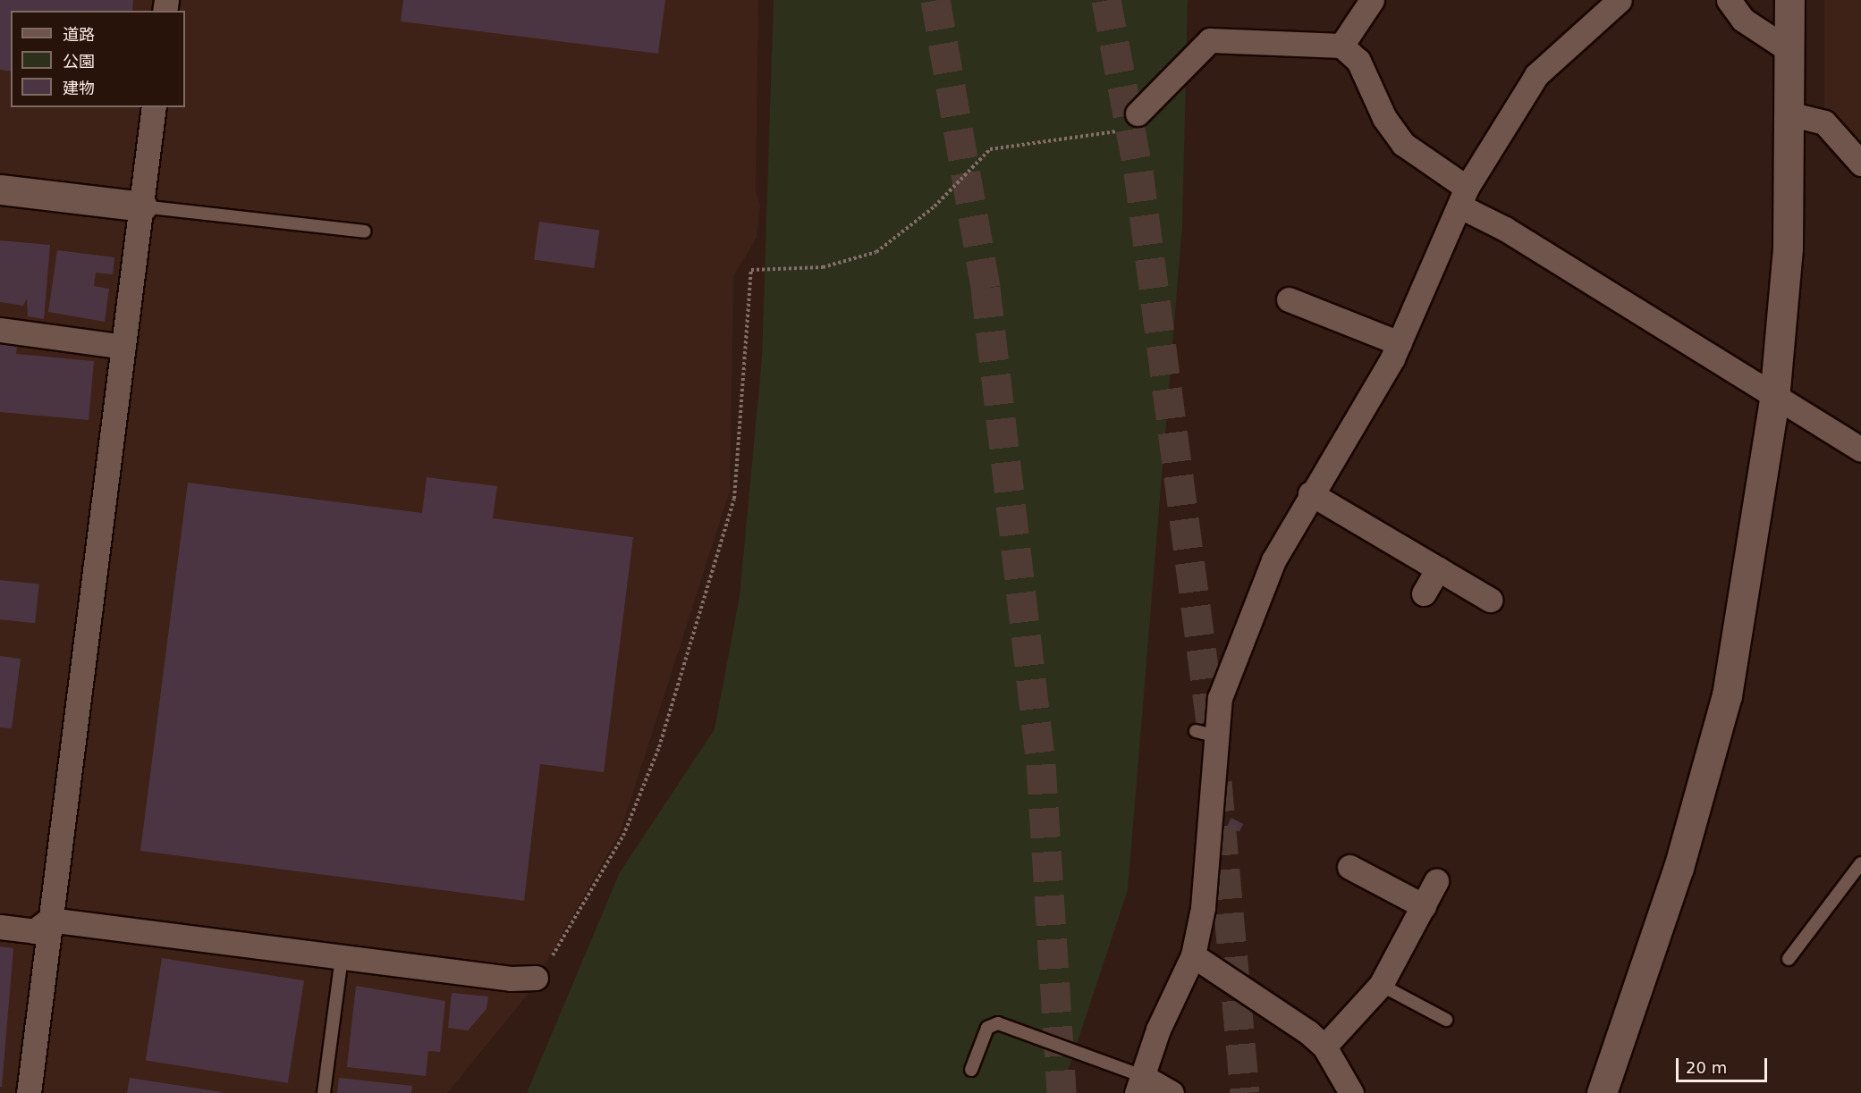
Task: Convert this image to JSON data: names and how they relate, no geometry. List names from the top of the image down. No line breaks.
{"legend":["道路","公園","建物"],"scale_bar":"20 m"}
